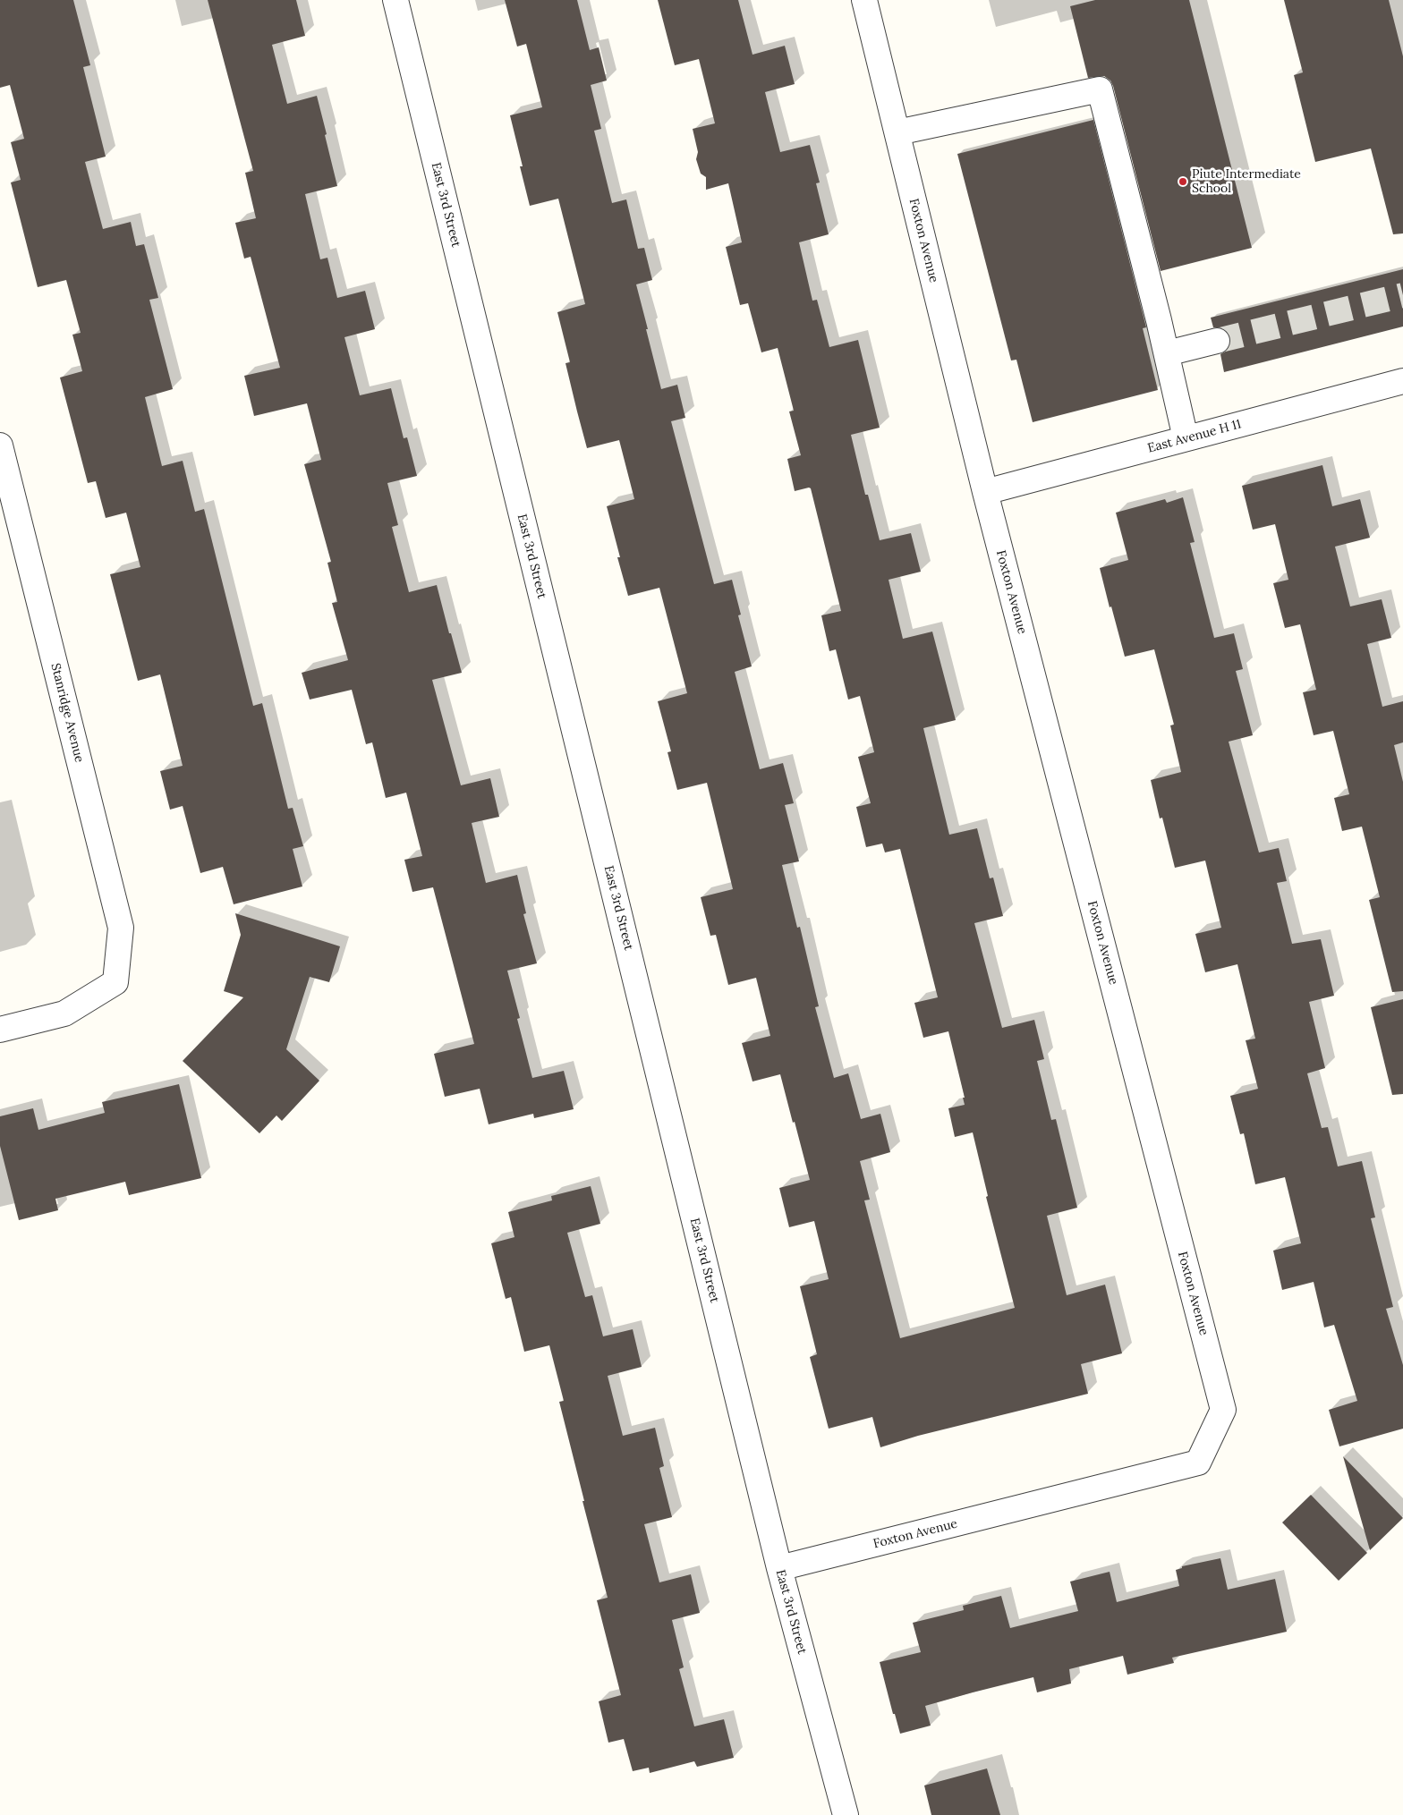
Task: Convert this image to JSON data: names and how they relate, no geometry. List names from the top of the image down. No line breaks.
{"streets":{"street":["East 3rd Street","Foxton Avenue","East Avenue H 11","Stanridge Avenue"]},"crossings":[["East 3rd Street","Foxton Avenue"],["Foxton Avenue","East Avenue H 11"]],"places":["Piute Intermediate School"]}
